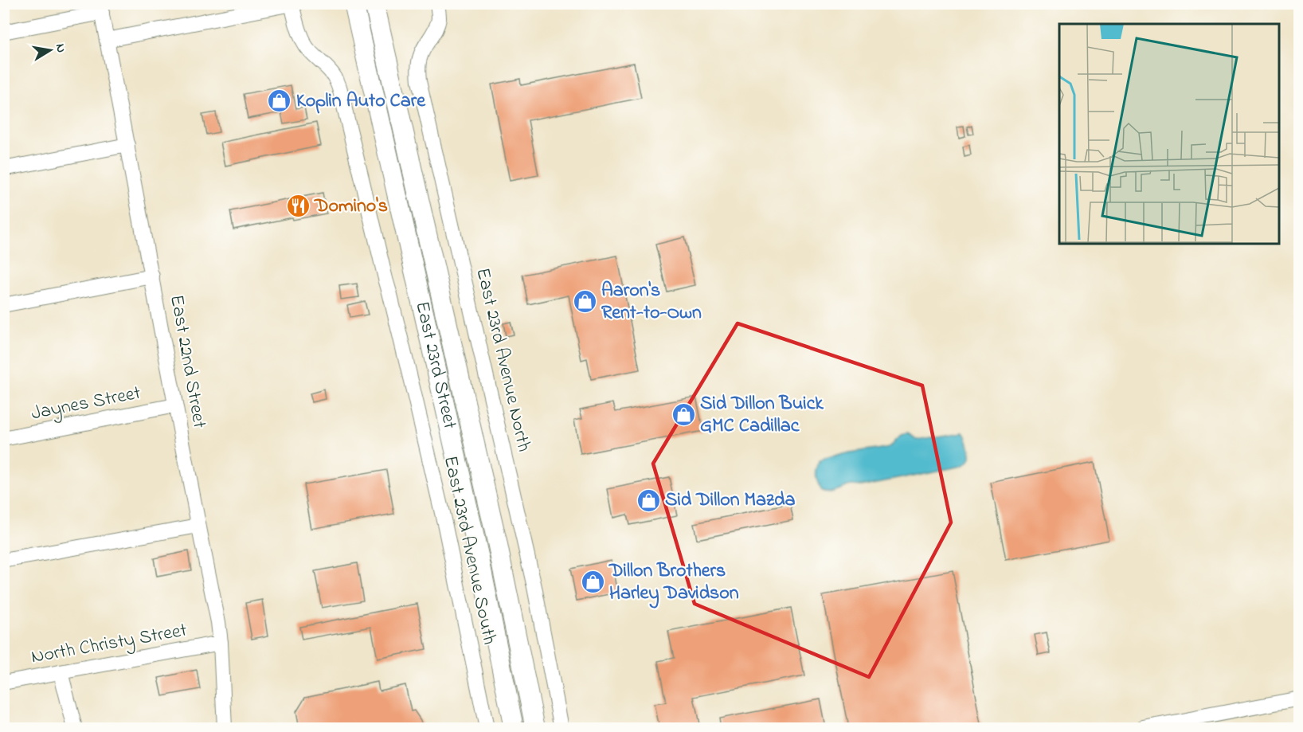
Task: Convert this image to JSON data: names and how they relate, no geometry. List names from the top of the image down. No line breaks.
{"streets":{"main road":["East 23rd Street"],"street":["East 23rd Avenue North","East 22nd Street","Jaynes Street","East 23rd Avenue South","North Christy Street"]},"crossings":[["East 22nd Street","Jaynes Street"],["East 22nd Street","North Christy Street"]],"places":{"shop":["Koplin Auto Care","Aaron's Rent-to-Own","Sid Dillon Buick GMC Cadillac","Sid Dillon Mazda","Dillon Brothers Harley Davidson"],"restaurant":["Domino's"]},"north":"right"}
